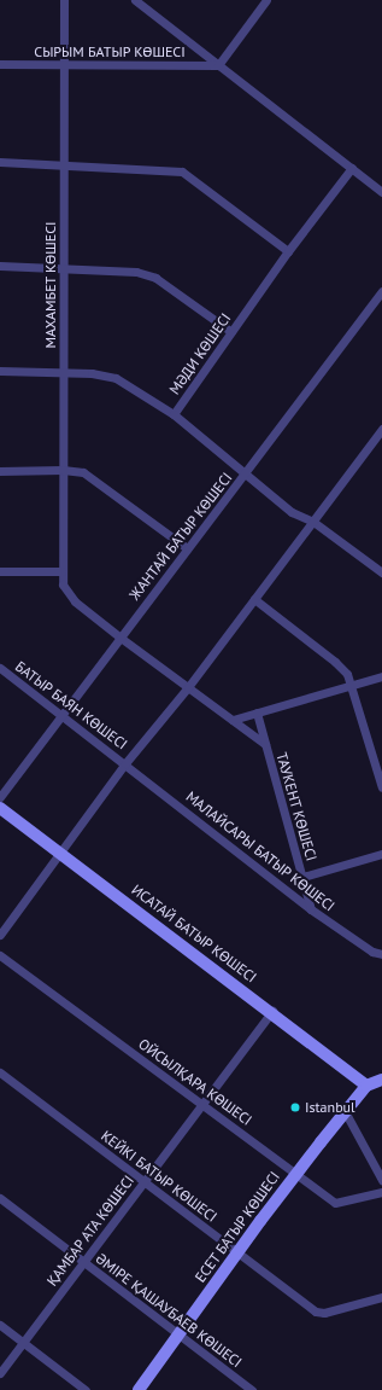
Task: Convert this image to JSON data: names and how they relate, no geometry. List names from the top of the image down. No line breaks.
{"streets":{"street":["СЫРЫМ БАТЫР КӨШЕСІ","МАХАМБЕТ КӨШЕСІ","МӘДИ КӨШЕСІ","ЖАНТАЙ БАТЫР КӨШЕСІ","БАТЫР БАЯН КӨШЕСІ","ТАУКЕНТ КӨШЕСІ","МАЛАЙСАРЫ БАТЫР КӨШЕСІ","ИСАТАЙ БАТЫР КӨШЕСІ","ОЙСЫЛҚАРА КӨШЕСІ","КЕЙКІ БАТЫР КӨШЕСІ","ЕСЕТ БАТЫР КӨШЕСІ","ҚАМБАР АТА КӨШЕСІ","ӘМІРЕ ҚАШАУБАЕВ КӨШЕСІ"]},"crossings":[["СЫРЫМ БАТЫР КӨШЕСІ","МАХАМБЕТ КӨШЕСІ"],["МАХАМБЕТ КӨШЕСІ","МӘДИ КӨШЕСІ"],["МАХАМБЕТ КӨШЕСІ","ЖАНТАЙ БАТЫР КӨШЕСІ"],["МАХАМБЕТ КӨШЕСІ","ТАУКЕНТ КӨШЕСІ"],["ЖАНТАЙ БАТЫР КӨШЕСІ","БАТЫР БАЯН КӨШЕСІ"],["БАТЫР БАЯН КӨШЕСІ","МАЛАЙСАРЫ БАТЫР КӨШЕСІ"],["ТАУКЕНТ КӨШЕСІ","МАЛАЙСАРЫ БАТЫР КӨШЕСІ"],["ИСАТАЙ БАТЫР КӨШЕСІ","ЕСЕТ БАТЫР КӨШЕСІ"],["ИСАТАЙ БАТЫР КӨШЕСІ","ҚАМБАР АТА КӨШЕСІ"],["ОЙСЫЛҚАРА КӨШЕСІ","ЕСЕТ БАТЫР КӨШЕСІ"],["ОЙСЫЛҚАРА КӨШЕСІ","ҚАМБАР АТА КӨШЕСІ"],["КЕЙКІ БАТЫР КӨШЕСІ","ЕСЕТ БАТЫР КӨШЕСІ"],["КЕЙКІ БАТЫР КӨШЕСІ","ҚАМБАР АТА КӨШЕСІ"],["ЕСЕТ БАТЫР КӨШЕСІ","ӘМІРЕ ҚАШАУБАЕВ КӨШЕСІ"],["ҚАМБАР АТА КӨШЕСІ","ӘМІРЕ ҚАШАУБАЕВ КӨШЕСІ"]],"places":["Istanbul"]}
